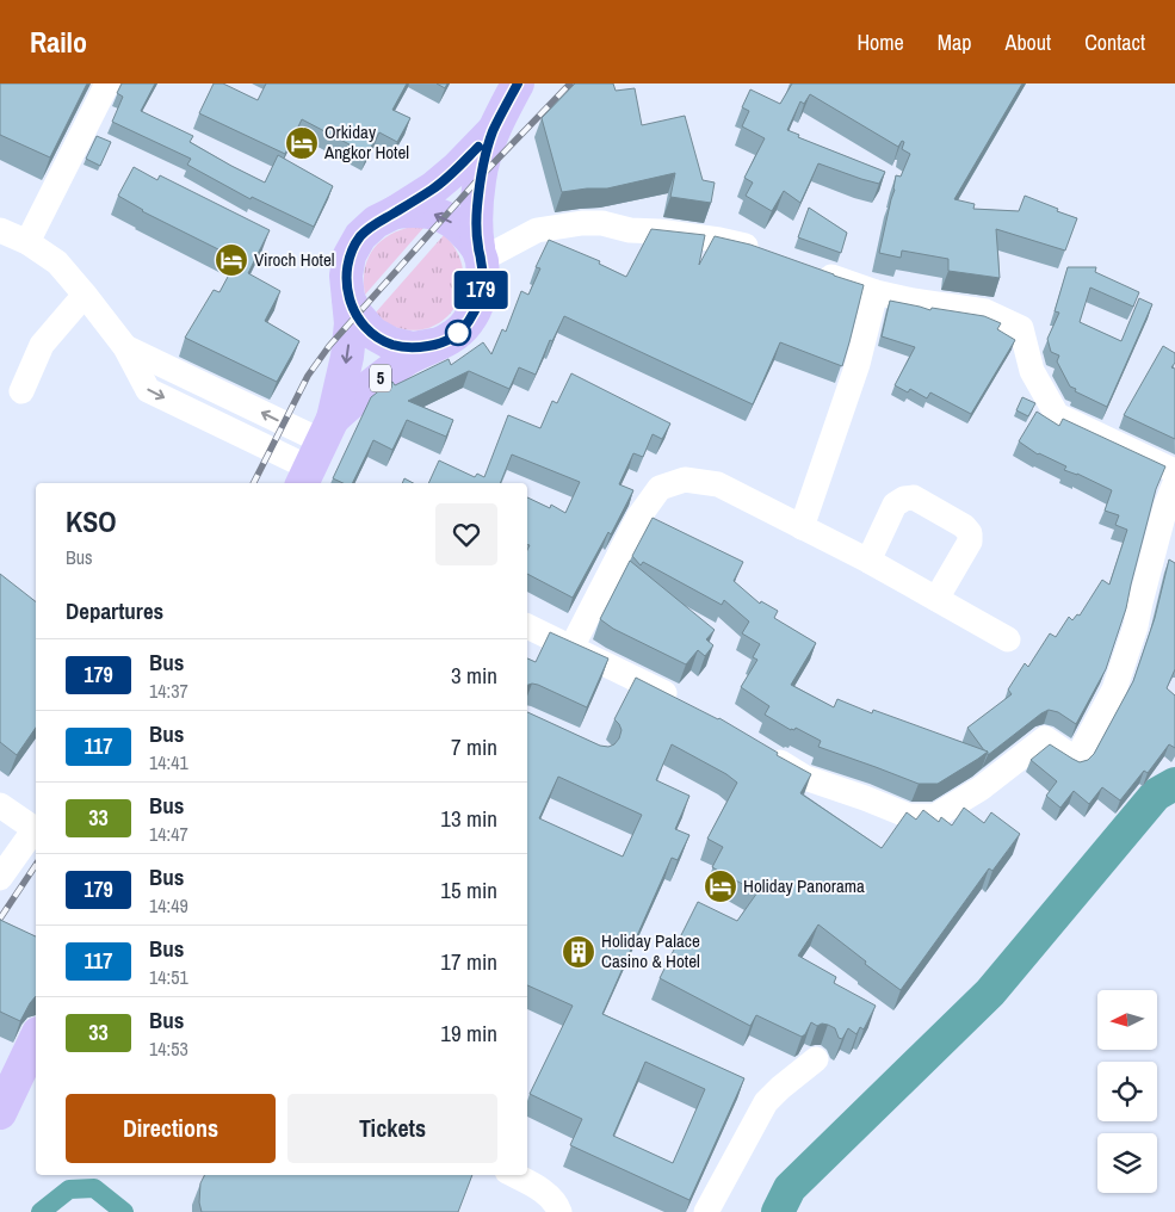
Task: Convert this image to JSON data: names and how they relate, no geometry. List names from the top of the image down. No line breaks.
{"streets":{"highway":["5"]},"places":{"hotel":["Orkiday Angkor Hotel","Viroch Hotel","Holiday Panorama"],"building":["Holiday Palace Casino & Hotel"]},"lines":["bus line 179"],"north":"left","page":{"header":"Railo","nav":["Home","Map","About","Contact"],"on_map":"179","heading":[["KSO","Bus"],"Departures"],"list":[{"mark":"179","name":"Bus","note":"14:37","value":"3 min"},{"mark":"117","name":"Bus","note":"14:41","value":"7 min"},{"mark":"33","name":"Bus","note":"14:47","value":"13 min"},{"mark":"179","name":"Bus","note":"14:49","value":"15 min"},{"mark":"117","name":"Bus","note":"14:51","value":"17 min"},{"mark":"33","name":"Bus","note":"14:53","value":"19 min"}],"buttons":["Directions","Tickets"]}}
